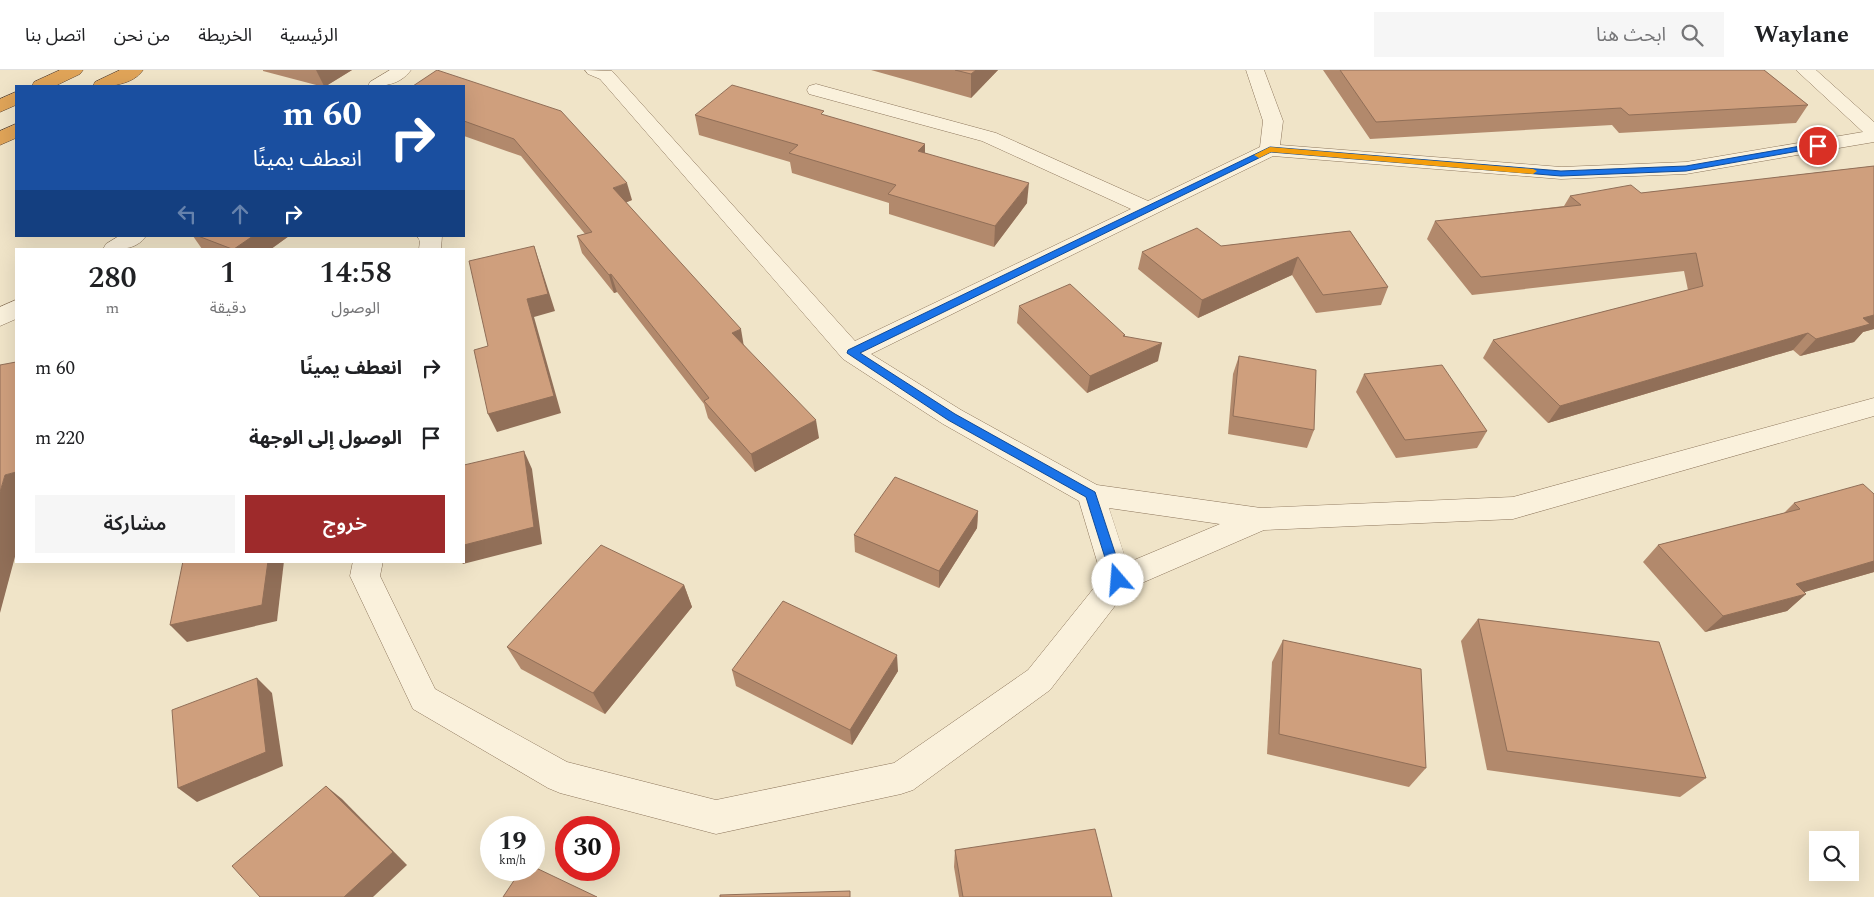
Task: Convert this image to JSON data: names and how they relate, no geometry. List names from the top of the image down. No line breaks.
{"page":{"header":"Waylane","search":"ابحث هنا","nav":["الرئيسية","الخريطة","من نحن","اتصل بنا"],"turn":["60 m","انعطف يمينًا"],"eta":["14:58","الوصول","1","دقيقة","280","m"],"list":[{"name":"انعطف يمينًا","value":"60 m"},{"name":"الوصول إلى الوجهة","value":"220 m"}],"buttons":["خروج","مشاركة"],"speed":"19 km/h","limit":"30"}}
